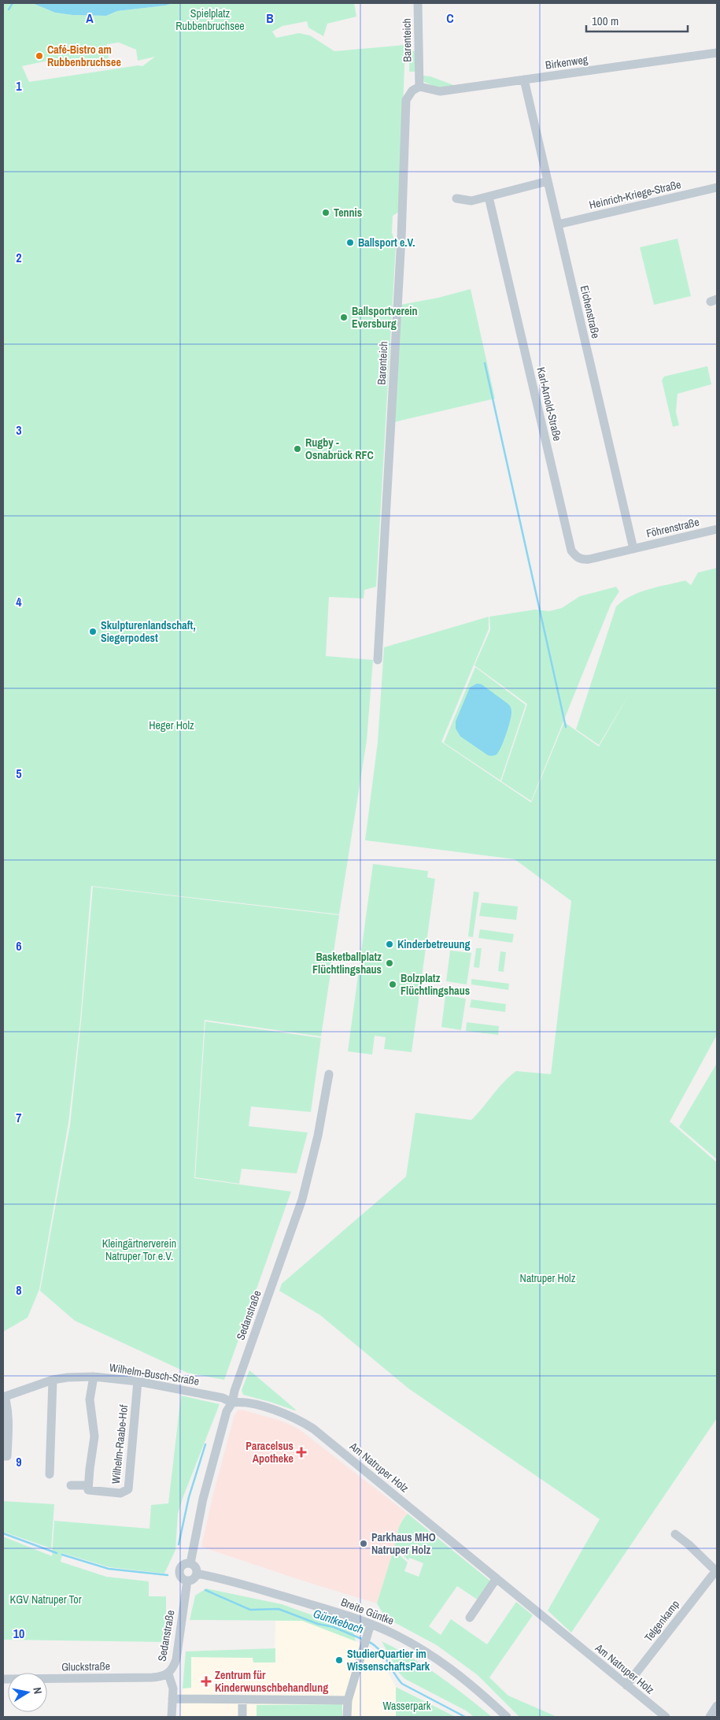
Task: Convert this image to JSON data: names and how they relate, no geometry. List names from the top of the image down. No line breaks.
{"streets":{"street":["Barenteich","Birkenweg","Heinrich-Kriege-Straße","Eichenstraße","Karl-Arnold-Straße","Föhrenstraße","Sedanstraße","Wilhelm-Busch-Straße","Wilhelm-Raabe-Hof","Am Natruper Holz","Breite Güntke","Telgenkamp","Gluckstraße"]},"crossings":[["Barenteich","Birkenweg"],["Birkenweg","Eichenstraße"],["Heinrich-Kriege-Straße","Eichenstraße"],["Eichenstraße","Karl-Arnold-Straße"],["Eichenstraße","Föhrenstraße"],["Karl-Arnold-Straße","Föhrenstraße"],["Sedanstraße","Wilhelm-Busch-Straße"],["Sedanstraße","Am Natruper Holz"],["Sedanstraße","Breite Güntke"],["Sedanstraße","Gluckstraße"],["Wilhelm-Busch-Straße","Wilhelm-Raabe-Hof"],["Wilhelm-Busch-Straße","Am Natruper Holz"],["Am Natruper Holz","Telgenkamp"]],"water":["Güntkebach"],"parks":["Spielplatz Rubbenbruchsee","Heger Holz","Kleingärtnerverein Natruper Tor e.V.","Natruper Holz","KGV Natruper Tor","Wasserpark"],"places":{"other":["Café-Bistro am Rubbenbruchsee","Tennis","Ballsport e.V.","Ballsportverein Eversburg","Rugby - Osnabrück RFC","Skulpturenlandschaft, Siegerpodest","Kinderbetreuung","Basketballplatz Flüchtlingshaus","Bolzplatz Flüchtlingshaus","Parkhaus MHO Natruper Holz","StudierQuartier im WissenschaftsPark"],"health":["Paracelsus Apotheke","Zentrum für Kinderwunschbehandlung"]},"scale_bar":"100 m","north":"right","grid":{"columns":["A","B","C"],"rows":["1","2","3","4","5","6","7","8","9","10"]}}
